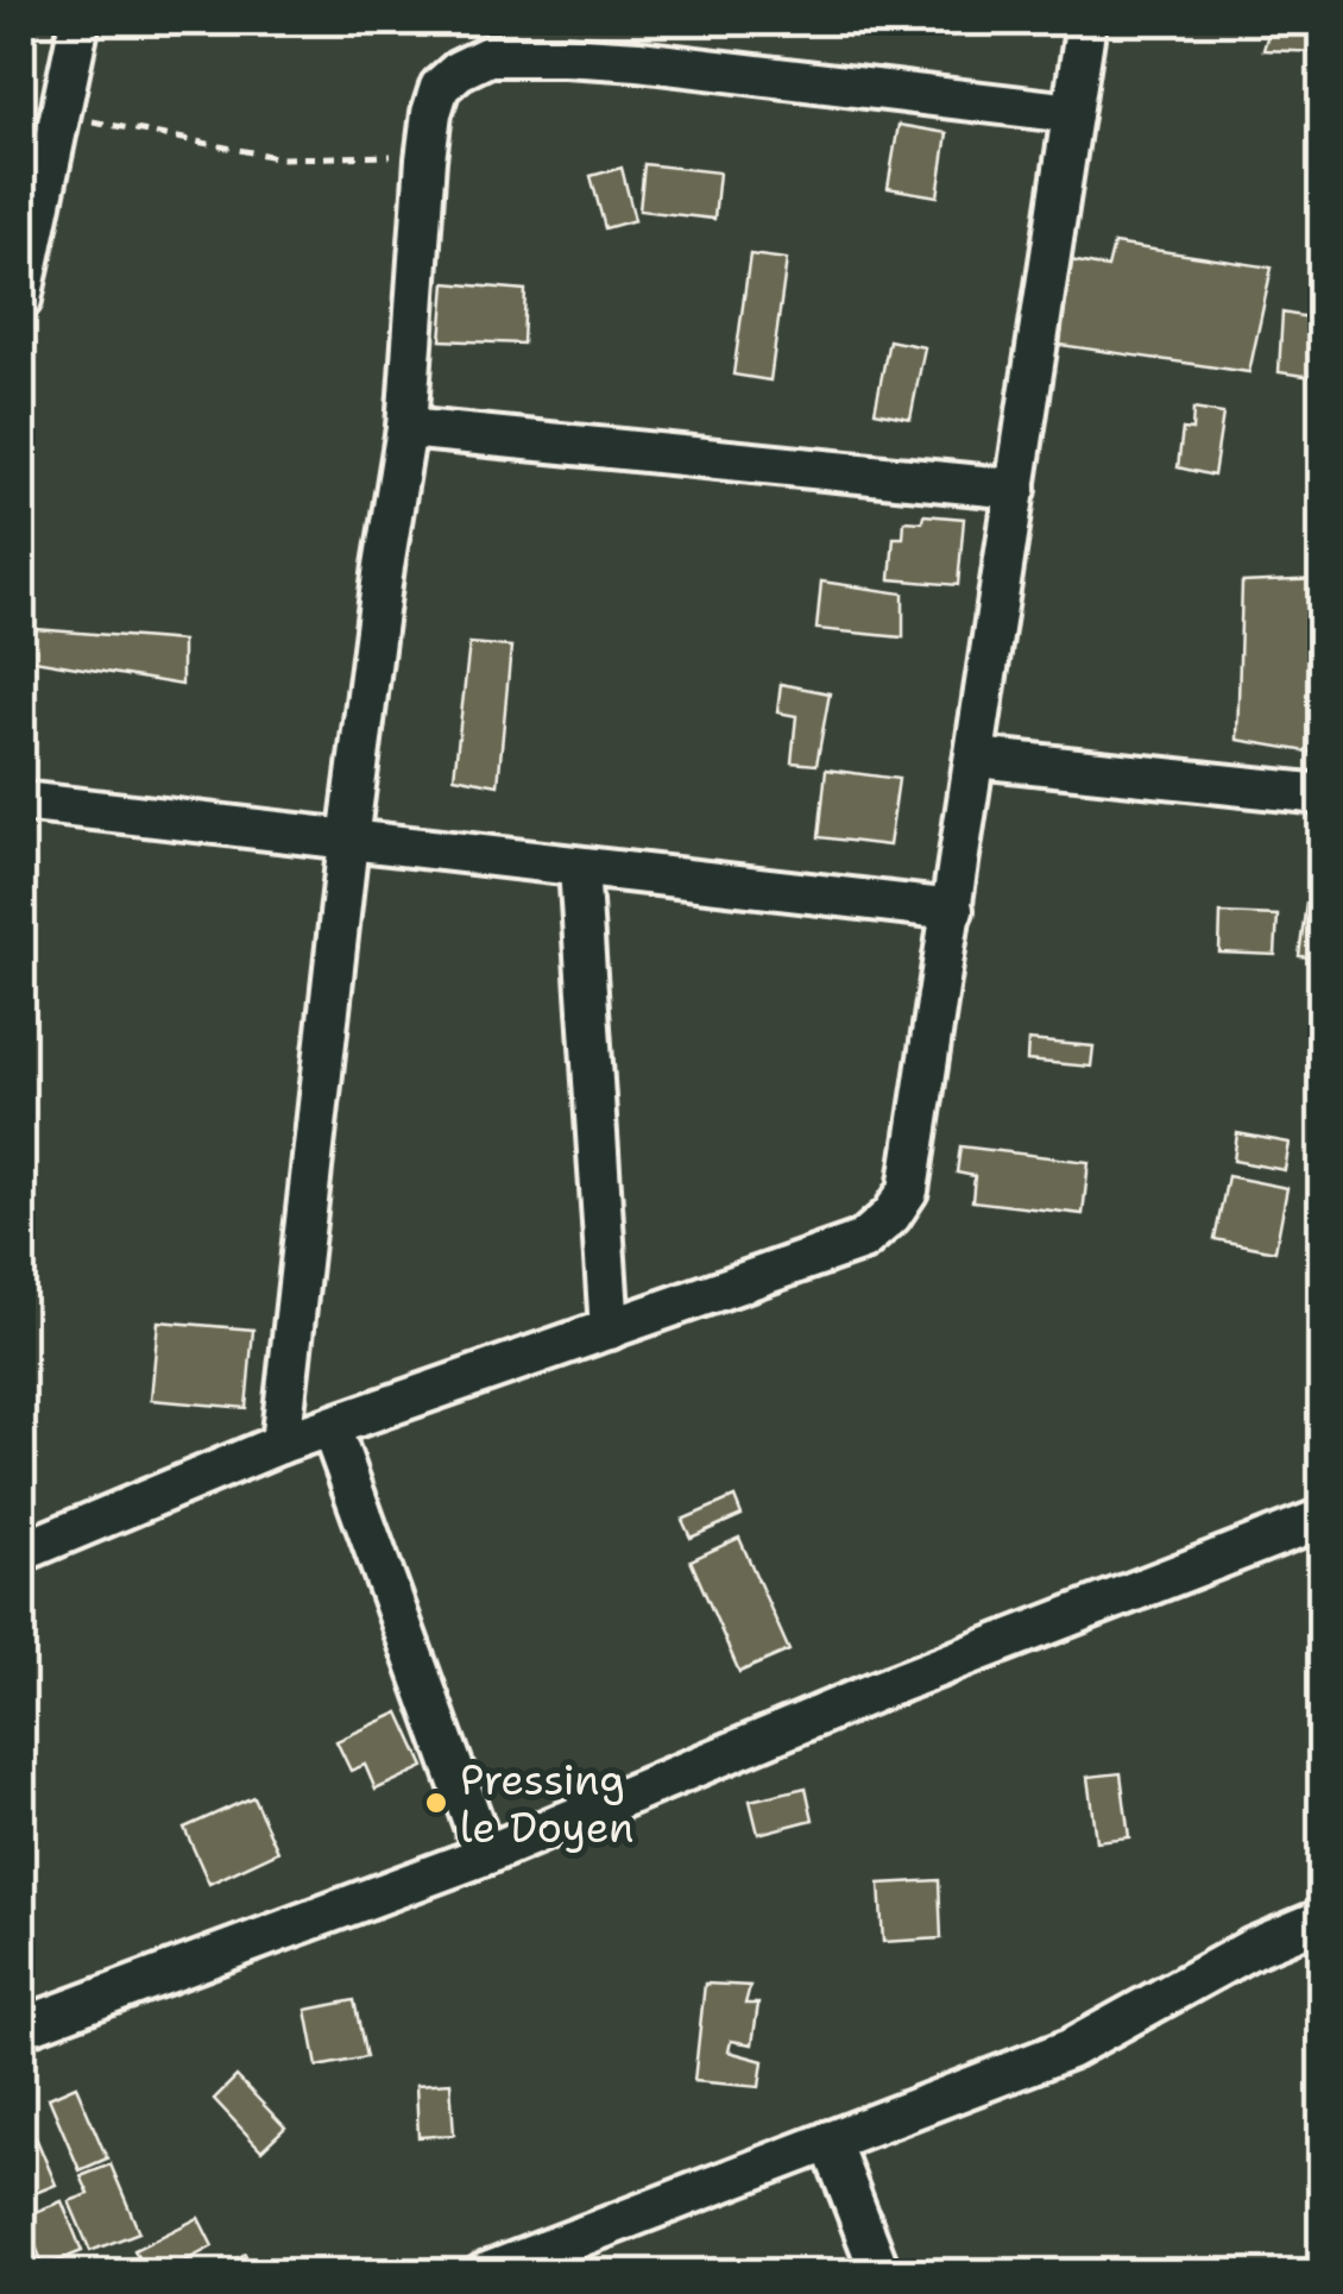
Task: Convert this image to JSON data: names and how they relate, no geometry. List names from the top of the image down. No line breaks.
{"places":["Pressing le Doyen"]}
